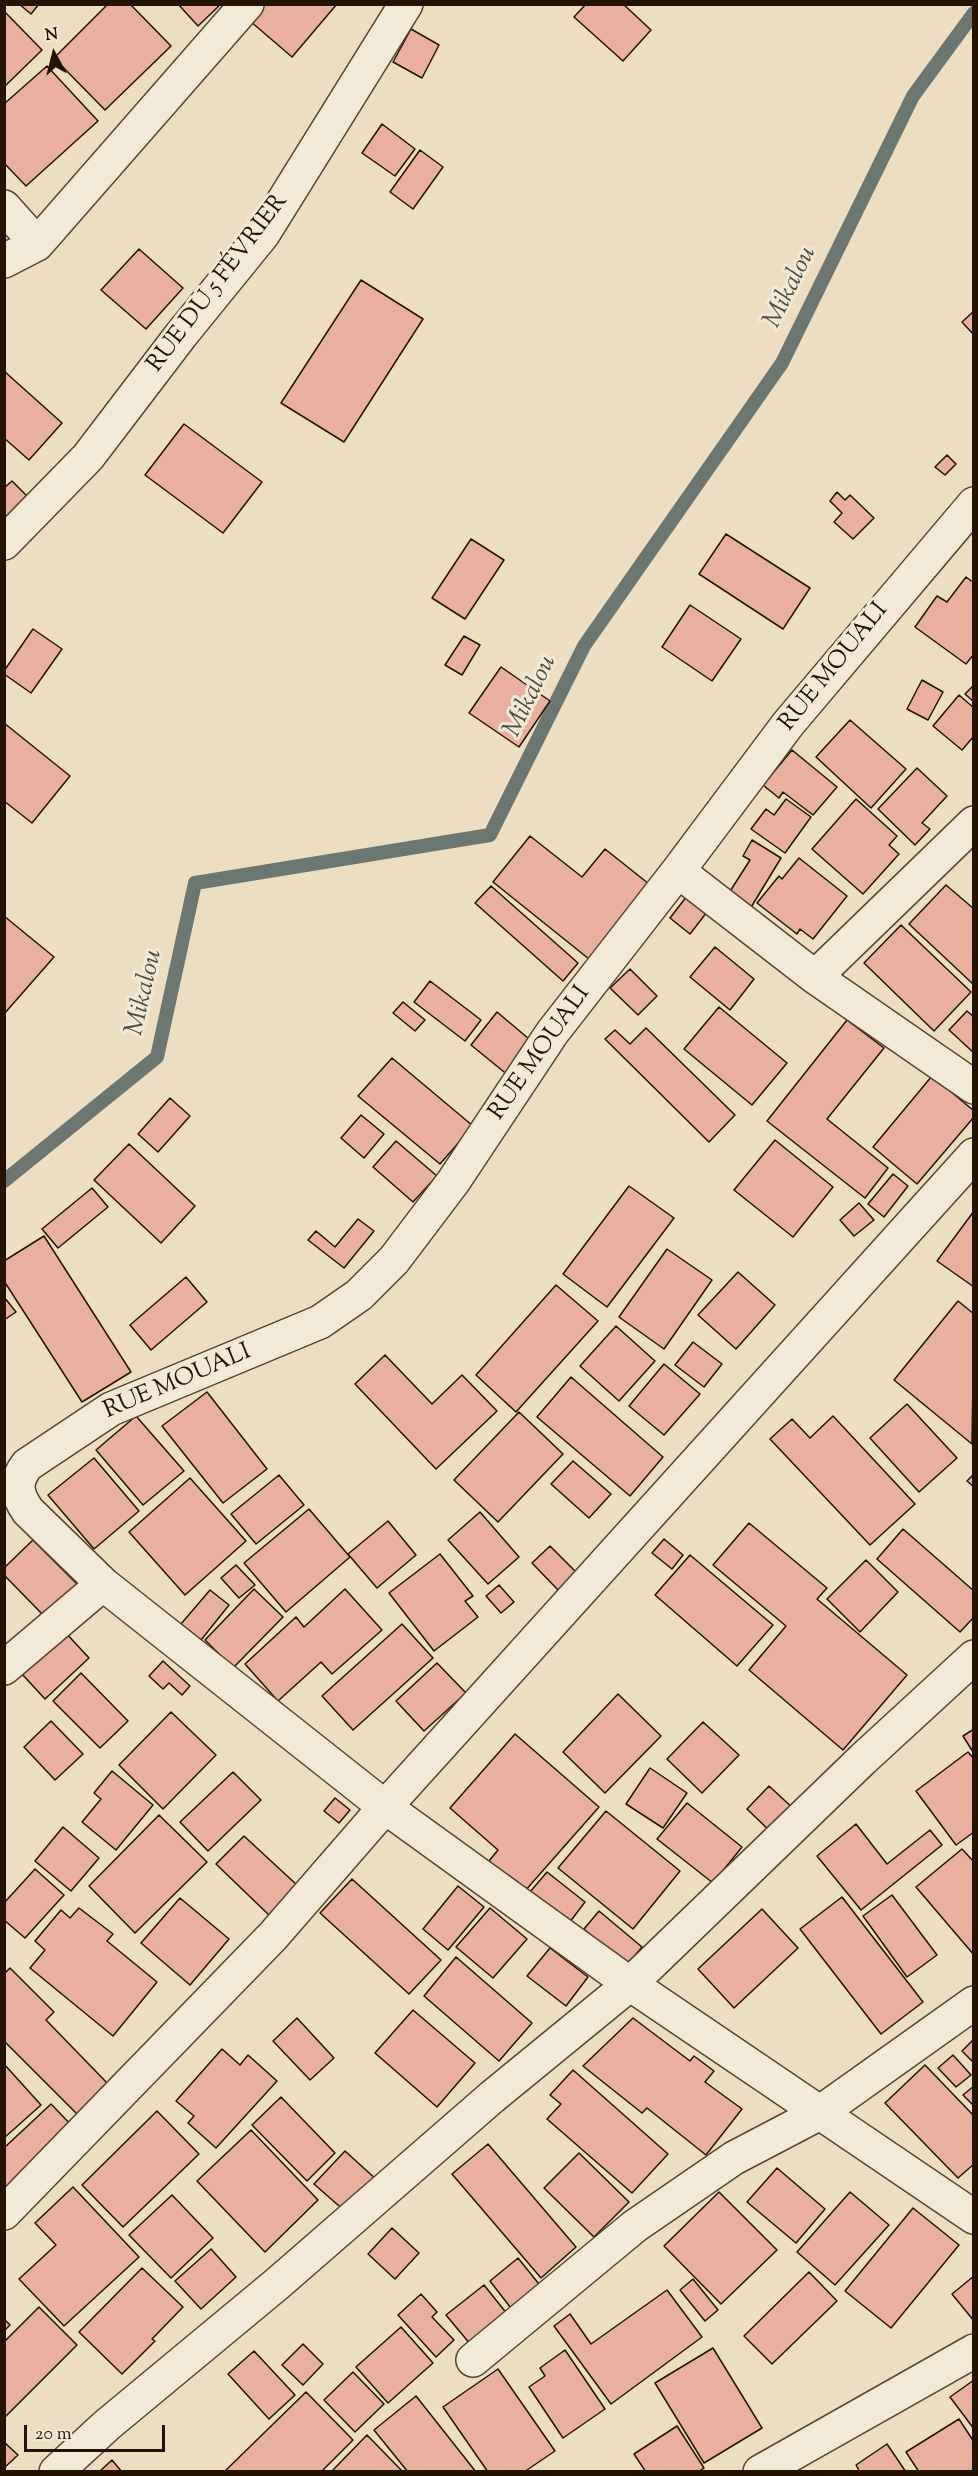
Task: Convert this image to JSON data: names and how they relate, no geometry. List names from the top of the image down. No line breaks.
{"streets":{"street":["RUE DU 5 FÉVRIER","RUE MOUALI"]},"water":["Mikalou"],"scale_bar":"20 m","north":"top"}
